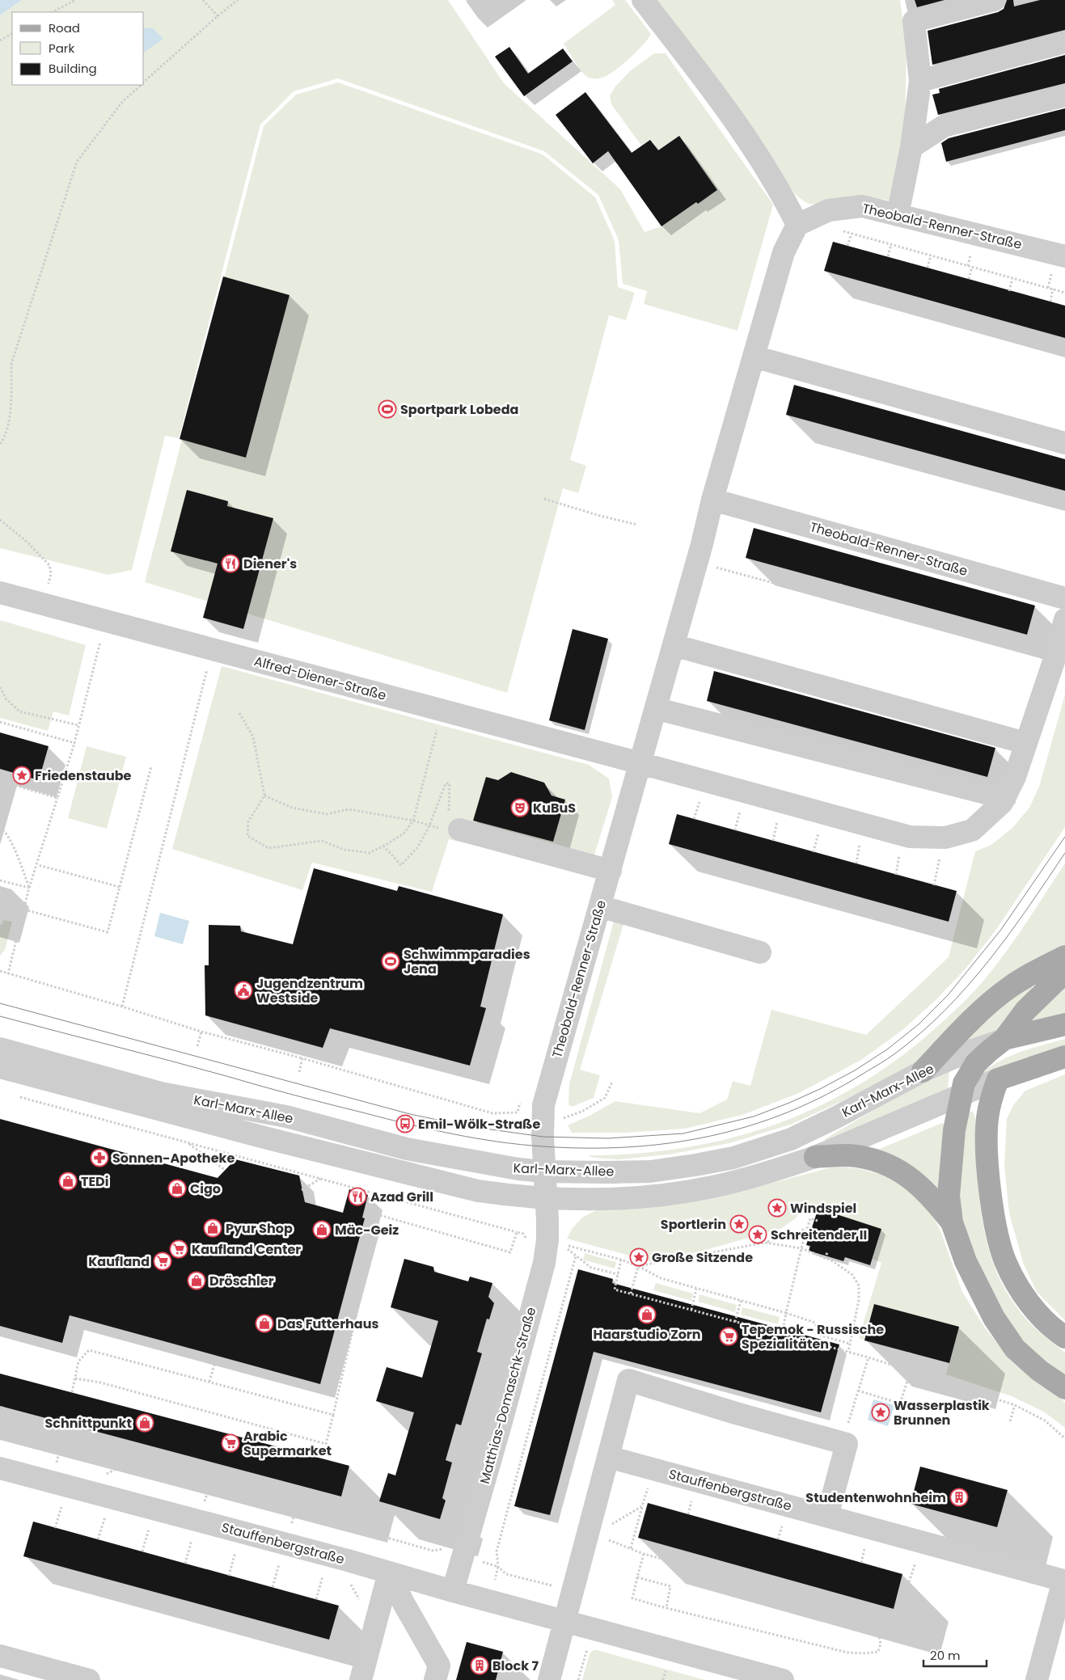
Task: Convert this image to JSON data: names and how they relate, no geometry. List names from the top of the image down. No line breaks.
{"streets":{"main road":["Karl-Marx-Allee"],"street":["Theobald-Renner-Straße","Alfred-Diener-Straße","Matthias-Domaschk-Straße","Stauffenbergstraße"]},"crossings":[["Theobald-Renner-Straße","Alfred-Diener-Straße"],["Theobald-Renner-Straße","Karl-Marx-Allee"],["Theobald-Renner-Straße","Matthias-Domaschk-Straße"],["Karl-Marx-Allee","Matthias-Domaschk-Straße"],["Matthias-Domaschk-Straße","Stauffenbergstraße"]],"places":{"sports":["Sportpark Lobeda","Schwimmparadies Jena"],"restaurant":["Diener's","Azad Grill"],"place":["Friedenstaube","Windspiel","Sportlerin","Schreitender II","Große Sitzende","Wasserplastik Brunnen"],"theatre":["KuBuS"],"public building":["Jugendzentrum Westside"],"bus stop":["Emil-Wölk-Straße"],"pharmacy":["Sonnen-Apotheke"],"shop":["TEDi","Cigo","Pyur Shop","Mäc-Geiz","Dröschler","Haarstudio Zorn","Das Futterhaus","Schnittpunkt"],"supermarket":["Kaufland Center","Kaufland","Tepemok - Russische Spezialitäten","Arabic Supermarket"],"building":["Studentenwohnheim","Block 7"]},"legend":["Road","Park","Building"],"scale_bar":"20 m"}
